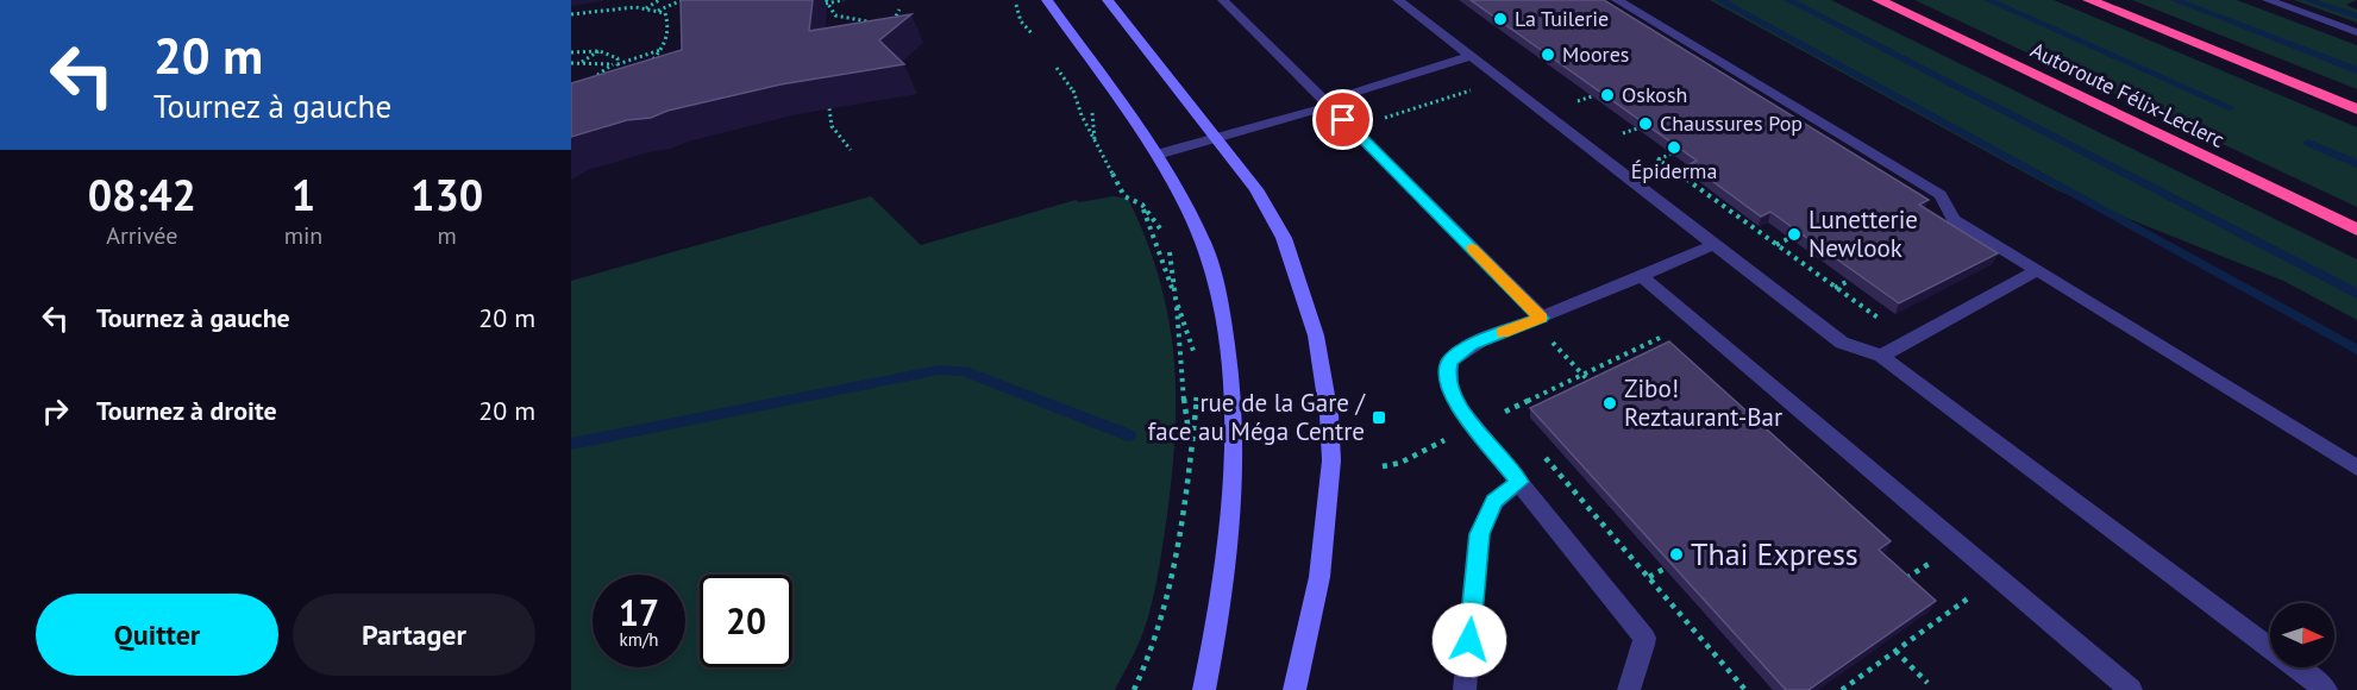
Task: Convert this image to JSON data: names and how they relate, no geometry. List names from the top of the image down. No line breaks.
{"streets":{"highway":["Autoroute Félix-Leclerc"]},"places":{"other":["La Tuilerie","Moores","Oskosh","Chaussures Pop","Épiderma","Lunetterie Newlook","Zibo! Reztaurant-Bar","Thai Express"],"transit":["rue de la Gare / face au Méga Centre"]},"north":"right","page":{"turn":["20 m","Tournez à gauche"],"eta":["08:42","Arrivée","1","min","130","m"],"list":[{"name":"Tournez à gauche","value":"20 m"},{"name":"Tournez à droite","value":"20 m"}],"speed":"17 km/h","limit":"20","buttons":["Quitter","Partager"]}}
